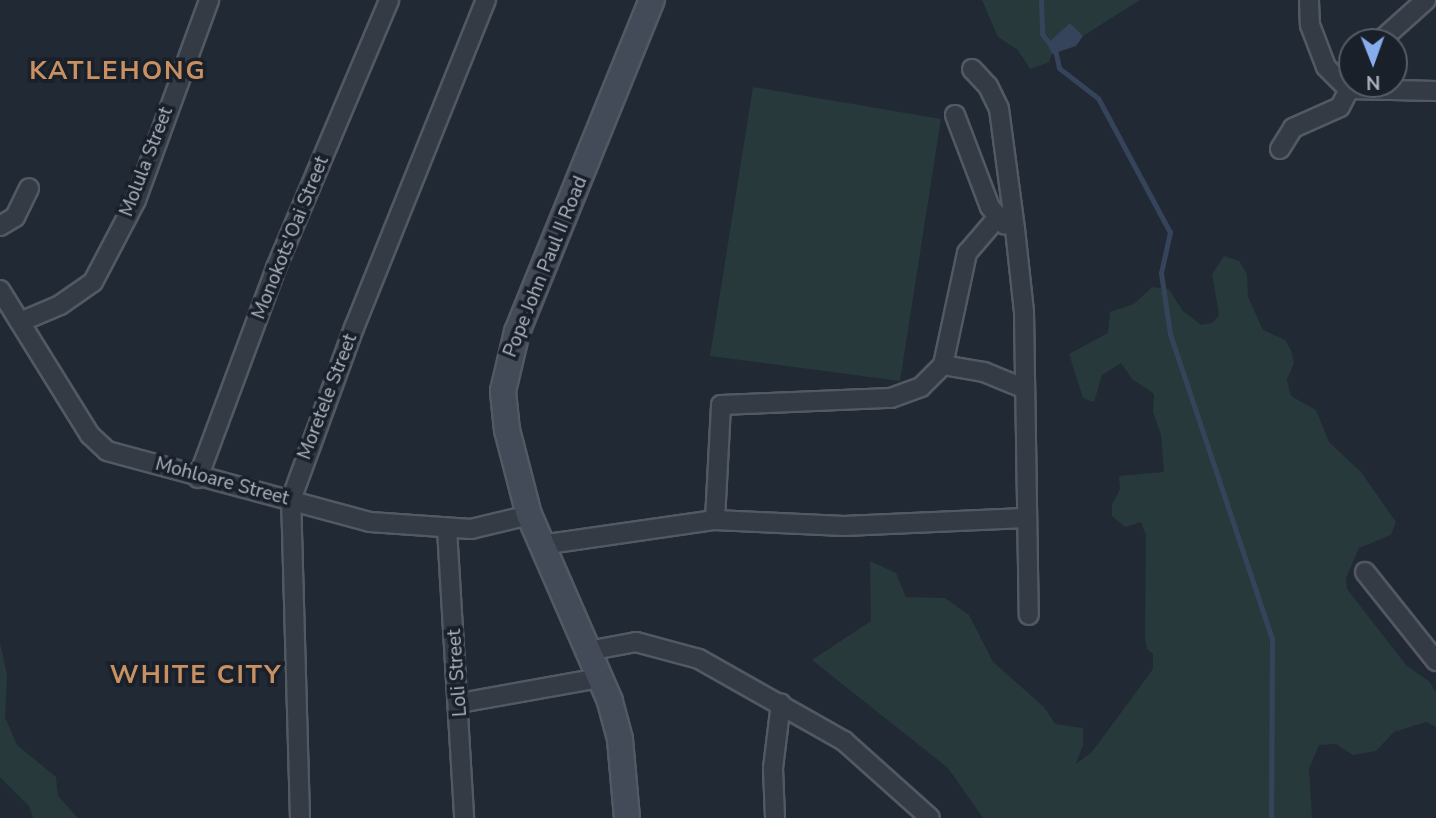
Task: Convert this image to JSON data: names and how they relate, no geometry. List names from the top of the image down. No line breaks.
{"streets":{"main road":["Pope John Paul II Road"],"street":["Molula Street","Monokots'Oai Street","Moretele Street","Mohloare Street","Loli Street"]},"crossings":[["Molula Street","Mohloare Street"],["Monokots'Oai Street","Mohloare Street"],["Pope John Paul II Road","Mohloare Street"],["Moretele Street","Mohloare Street"],["Mohloare Street","Loli Street"]],"districts":["KATLEHONG","WHITE CITY"],"north":"bottom"}
